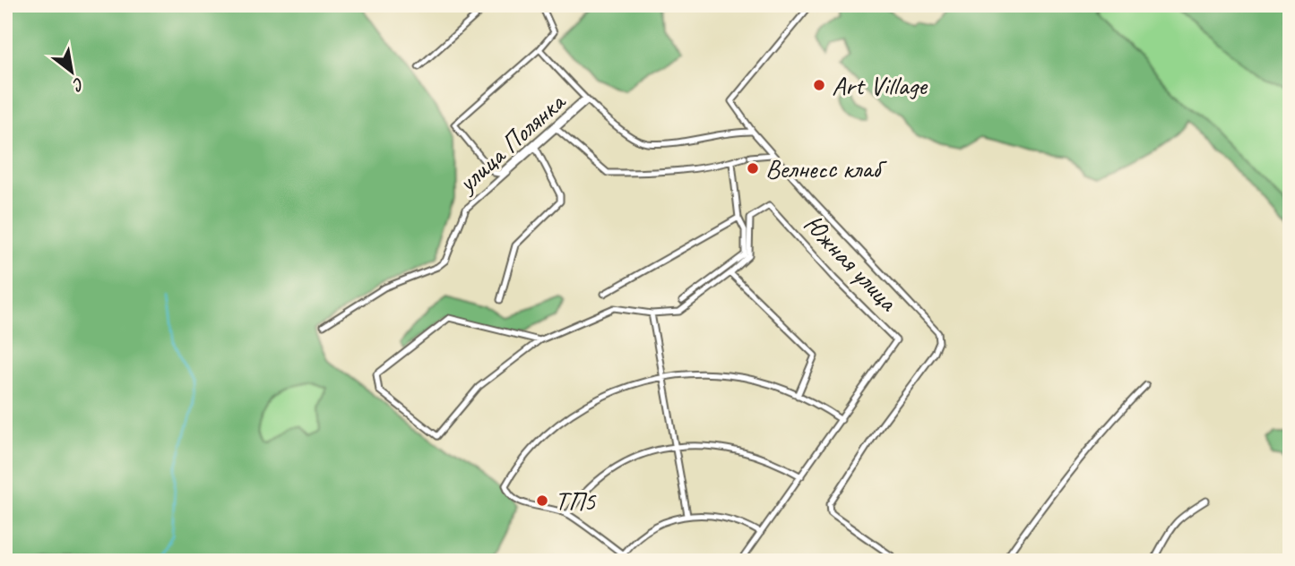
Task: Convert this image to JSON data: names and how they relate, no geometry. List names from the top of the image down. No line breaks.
{"streets":{"street":["улица Полянка","Южная улица"]},"places":["Art Village","Велнесс клаб","ТП5"],"north":"bottom right"}
